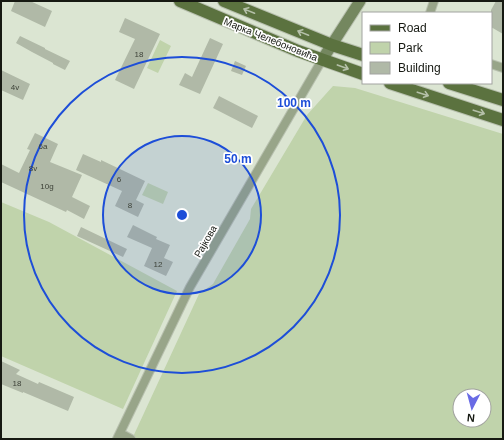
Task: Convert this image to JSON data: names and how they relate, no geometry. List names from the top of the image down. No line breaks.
{"streets":{"main road":["Марка Челебоновића"],"street":["Рајкова"]},"crossings":[["Марка Челебоновића","Рајкова"]],"house_numbers":["18","4v","6a","8v","6","10g","8","12","18"],"legend":["Road","Park","Building"],"north":"bottom","rings":["100 m","50 m"]}
